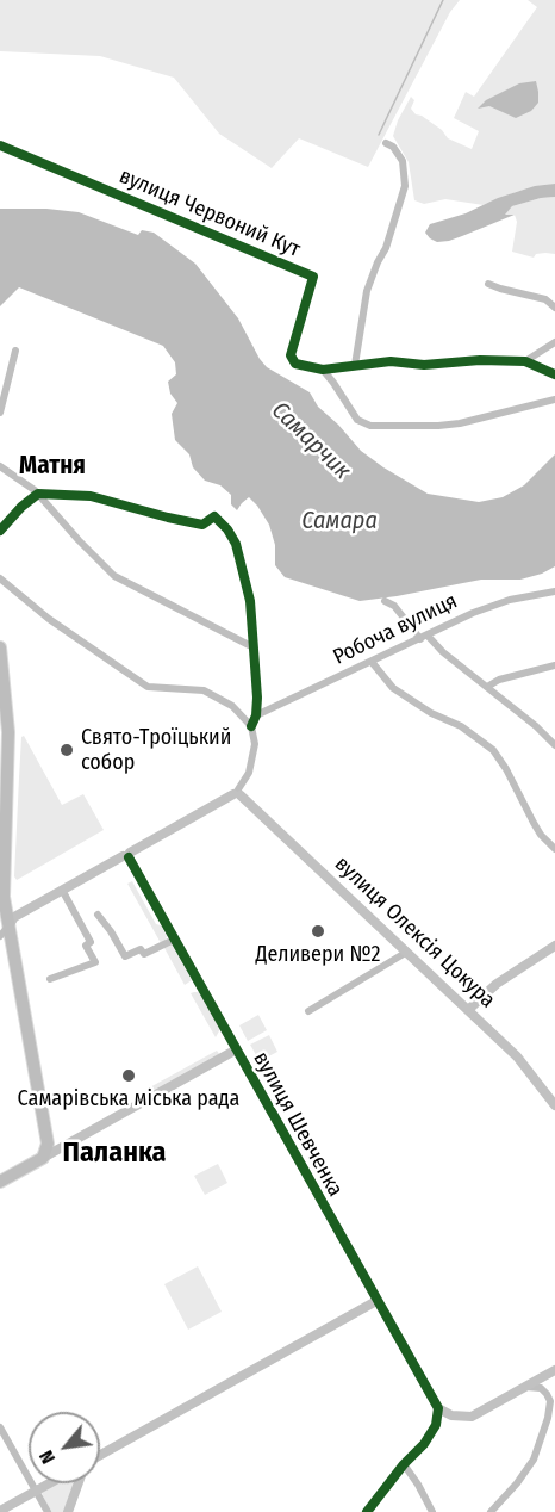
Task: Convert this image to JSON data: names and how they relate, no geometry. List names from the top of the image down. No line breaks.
{"streets":{"street":["вулиця Червоний Кут","Робоча вулиця","вулиця Олексія Цокура","вулиця Шевченка"]},"districts":["Матня","Паланка"],"water":["Самарчик","Самара"],"places":["Свято-Троїцький собор","Деливери №2","Самарівська міська рада"],"north":"bottom left"}
